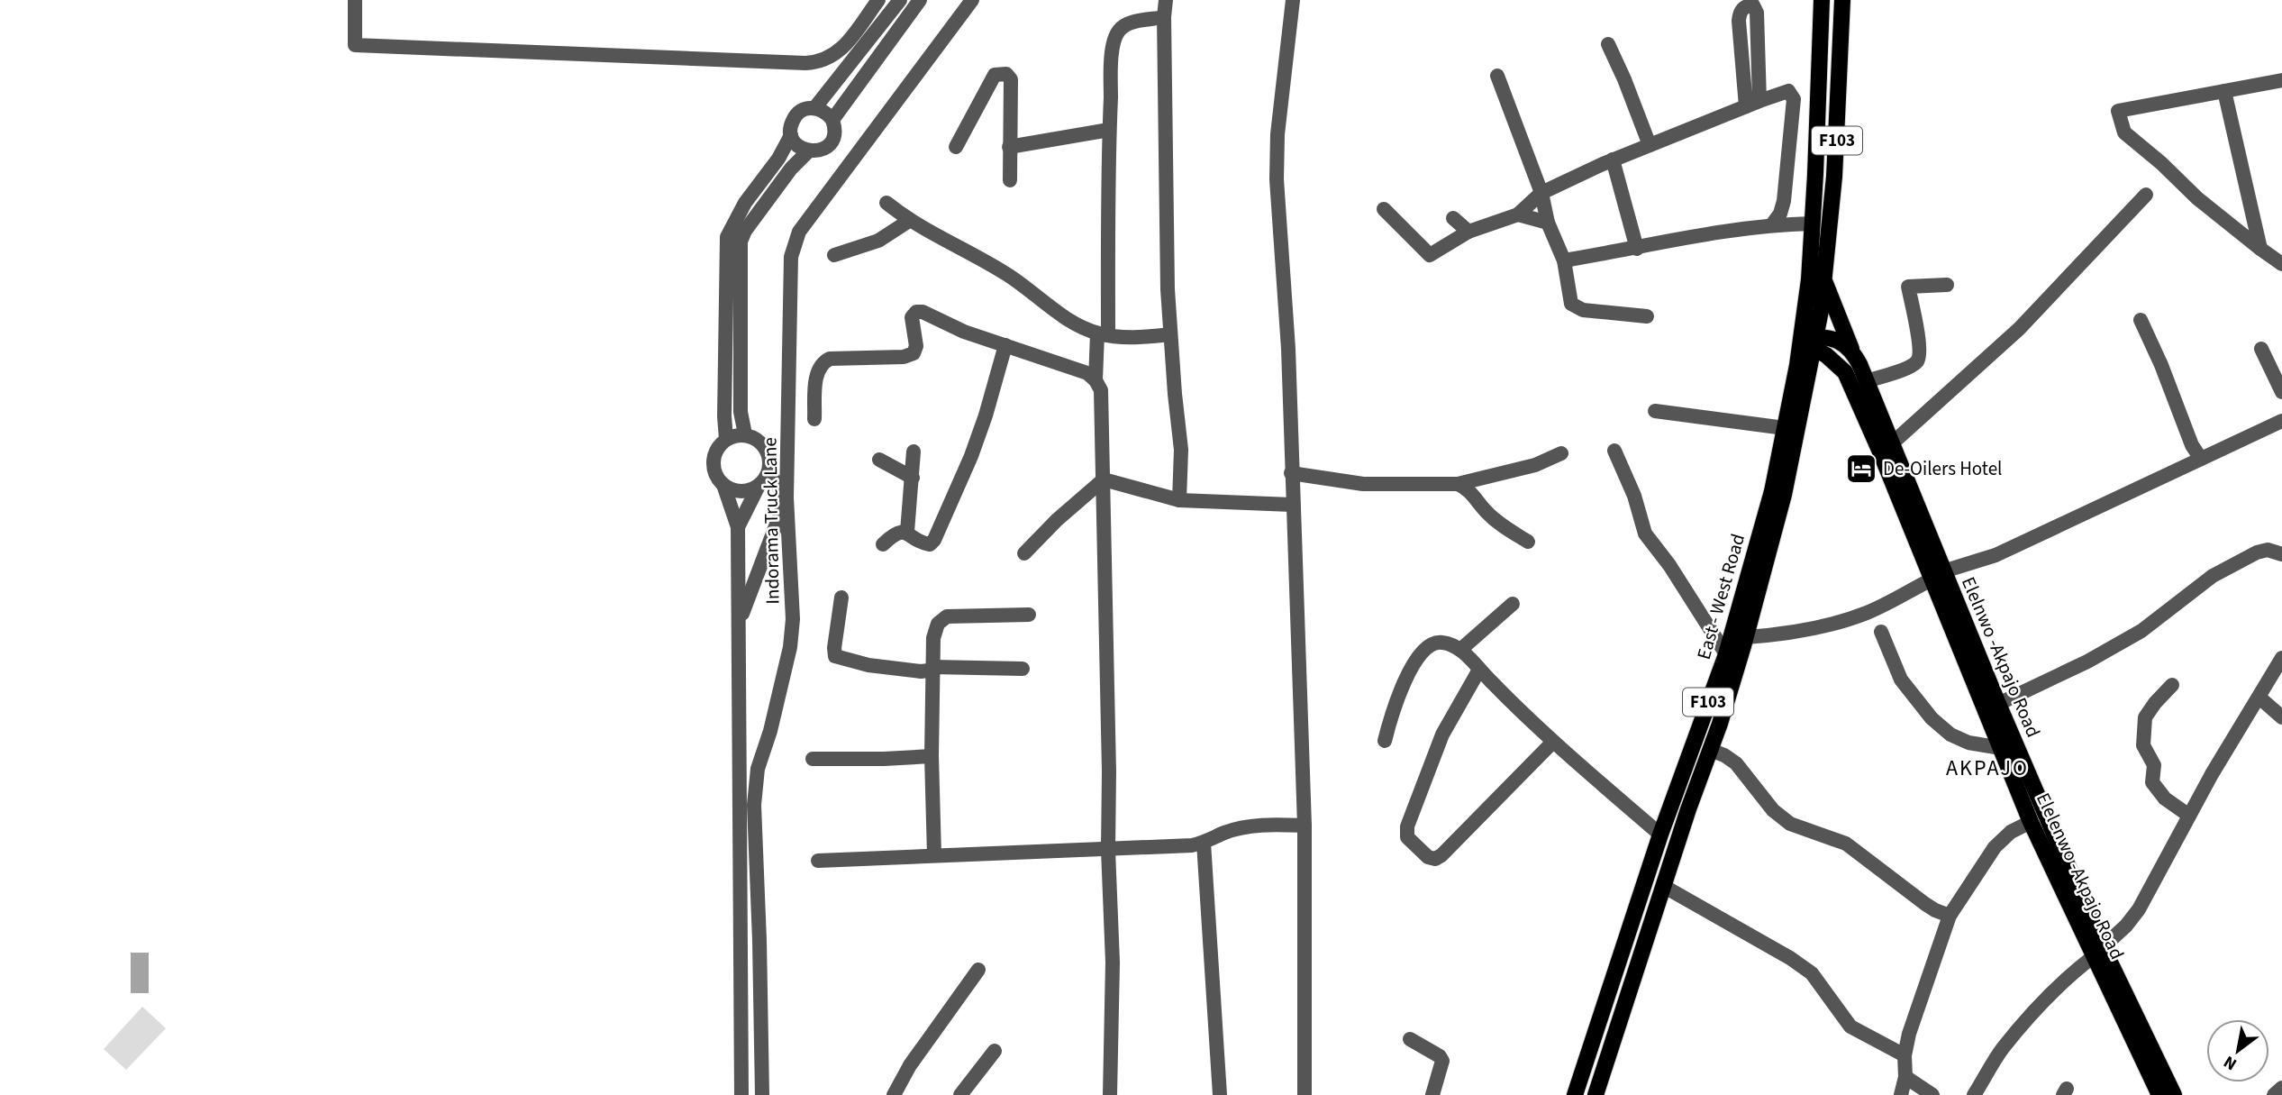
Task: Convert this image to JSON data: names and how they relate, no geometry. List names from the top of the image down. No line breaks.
{"streets":{"main road":["F103","East - West Road","Elelnwo -Akpajo Road","Elelenwo -Akpajo Road"],"street":["Indorama Truck Lane"]},"crossings":[["F103","East - West Road"],["F103","Elelnwo -Akpajo Road"],["East - West Road","Elelnwo -Akpajo Road"],["East - West Road","Elelenwo -Akpajo Road"],["Elelnwo -Akpajo Road","Elelenwo -Akpajo Road"]],"districts":["AKPAJO"],"places":{"hotel":["De-Oilers Hotel"]},"north":"bottom left"}
